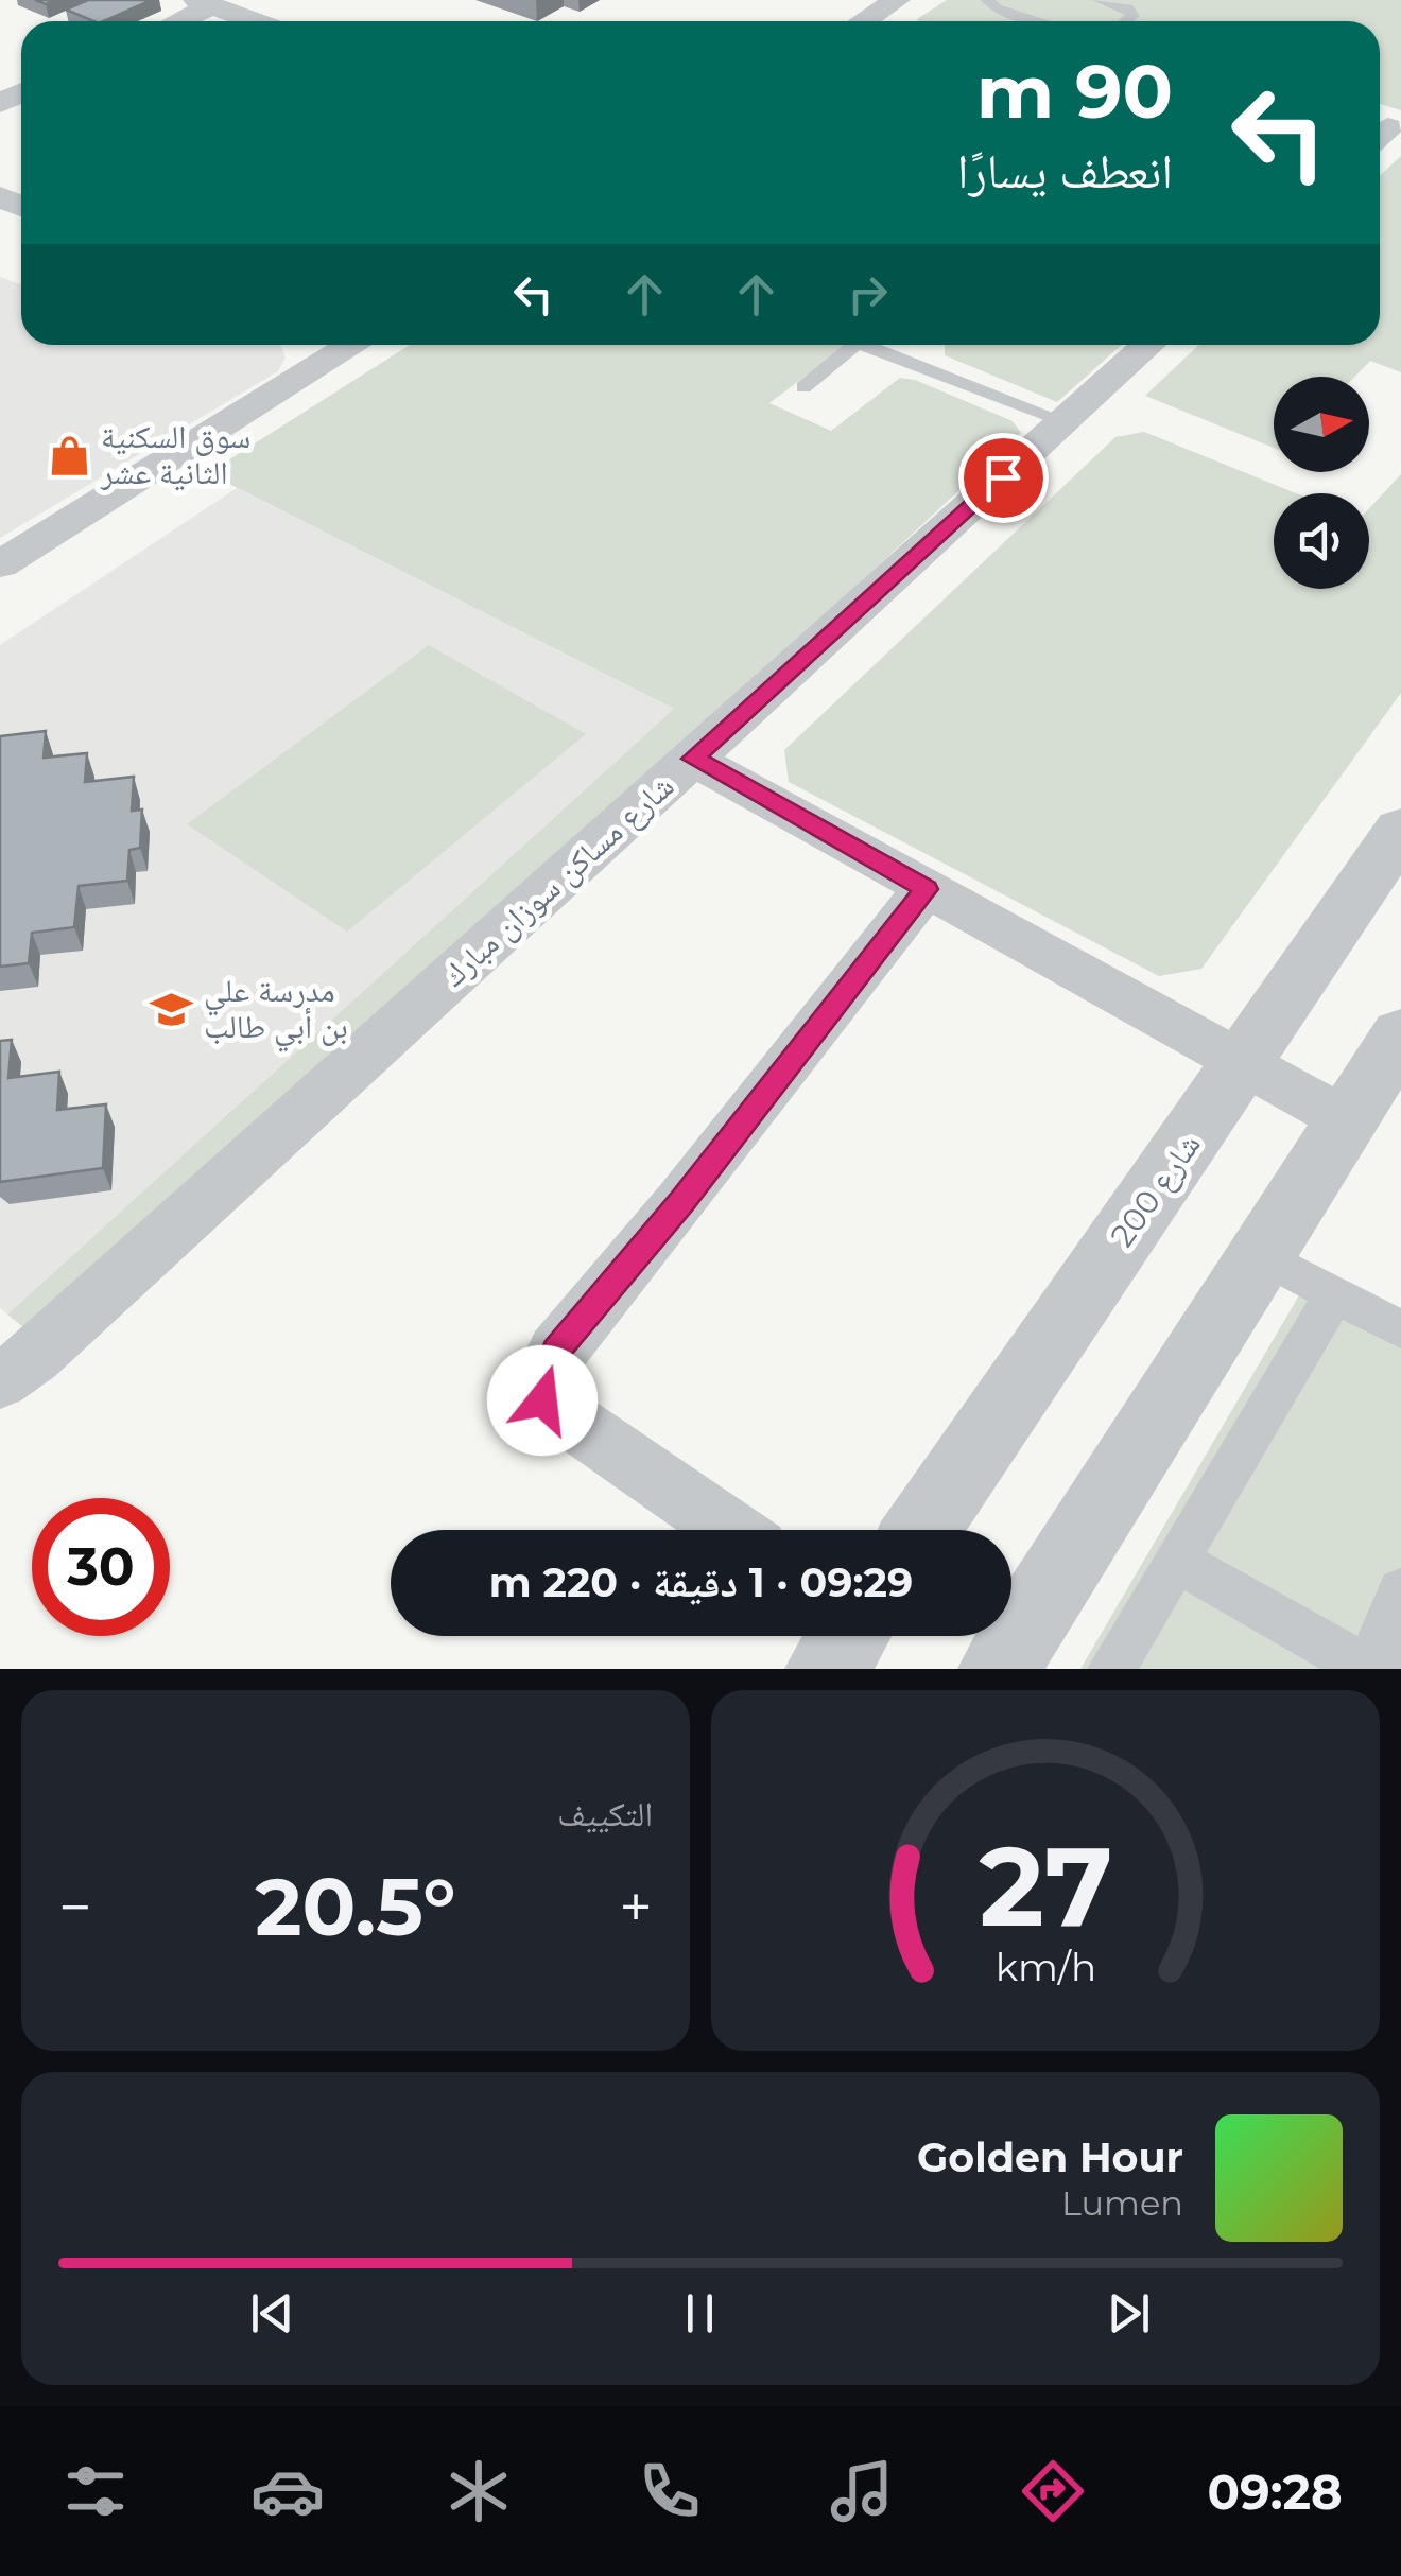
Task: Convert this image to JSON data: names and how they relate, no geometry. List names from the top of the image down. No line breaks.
{"streets":{"street":["شارع مساكن سوزان مبارك","شارع 200"]},"places":{"shop":["سوق السكنية الثانية عشر"],"school or university":["مدرسة علي بن أبي طالب"]},"north":"right","page":{"turn":["90 m","انعطف يسارًا"],"limit":"30","trip":"09:29 · 1 دقيقة · 220 m","tile":"التكييف","heat":["−","20.5°","+"],"song":["Golden Hour","Lumen"],"tabs":"09:28","gauge":["27","km/h"]}}
